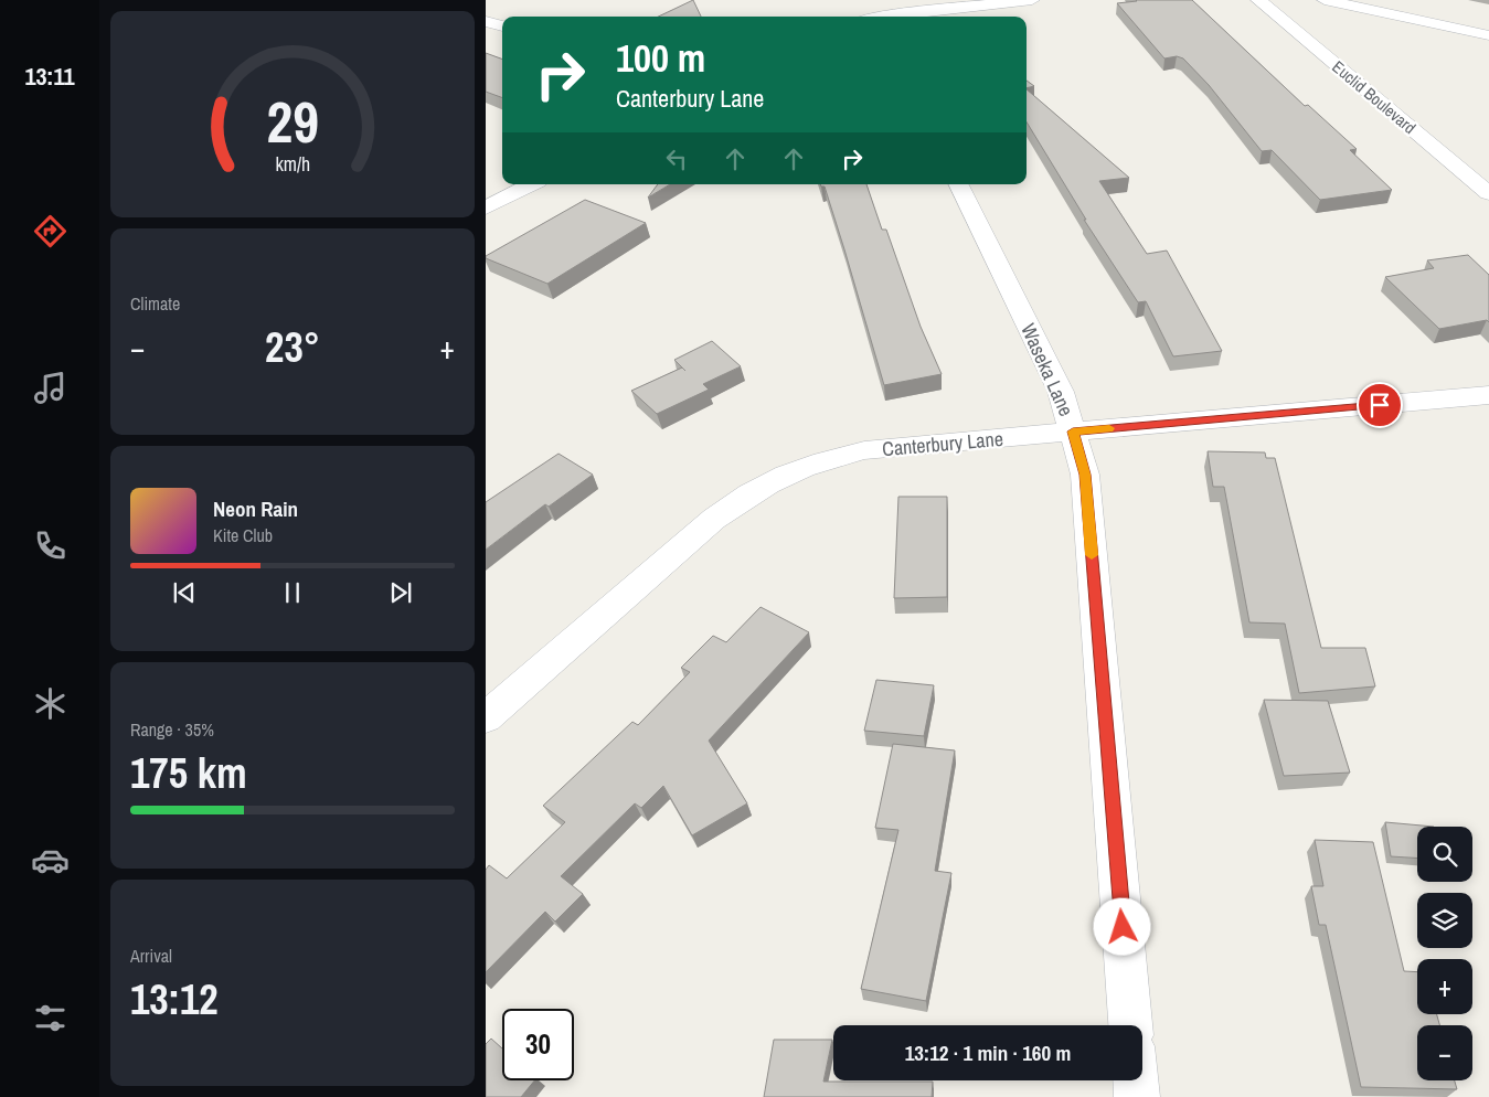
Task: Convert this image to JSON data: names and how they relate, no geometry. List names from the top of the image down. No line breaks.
{"streets":{"street":["Euclid Boulevard","Waseka Lane","Canterbury Lane"]},"crossings":[["Waseka Lane","Canterbury Lane"]],"page":{"tabs":"13:11","turn":["100 m","Canterbury Lane"],"tile":["Climate",["Range · 35%","175 km"],["Arrival","13:12"]],"heat":["−","23°","+"],"song":["Neon Rain","Kite Club"],"map_buttons":["+","−"],"limit":"30","trip":"13:12 · 1 min · 160 m","gauge":["29","km/h"]}}
